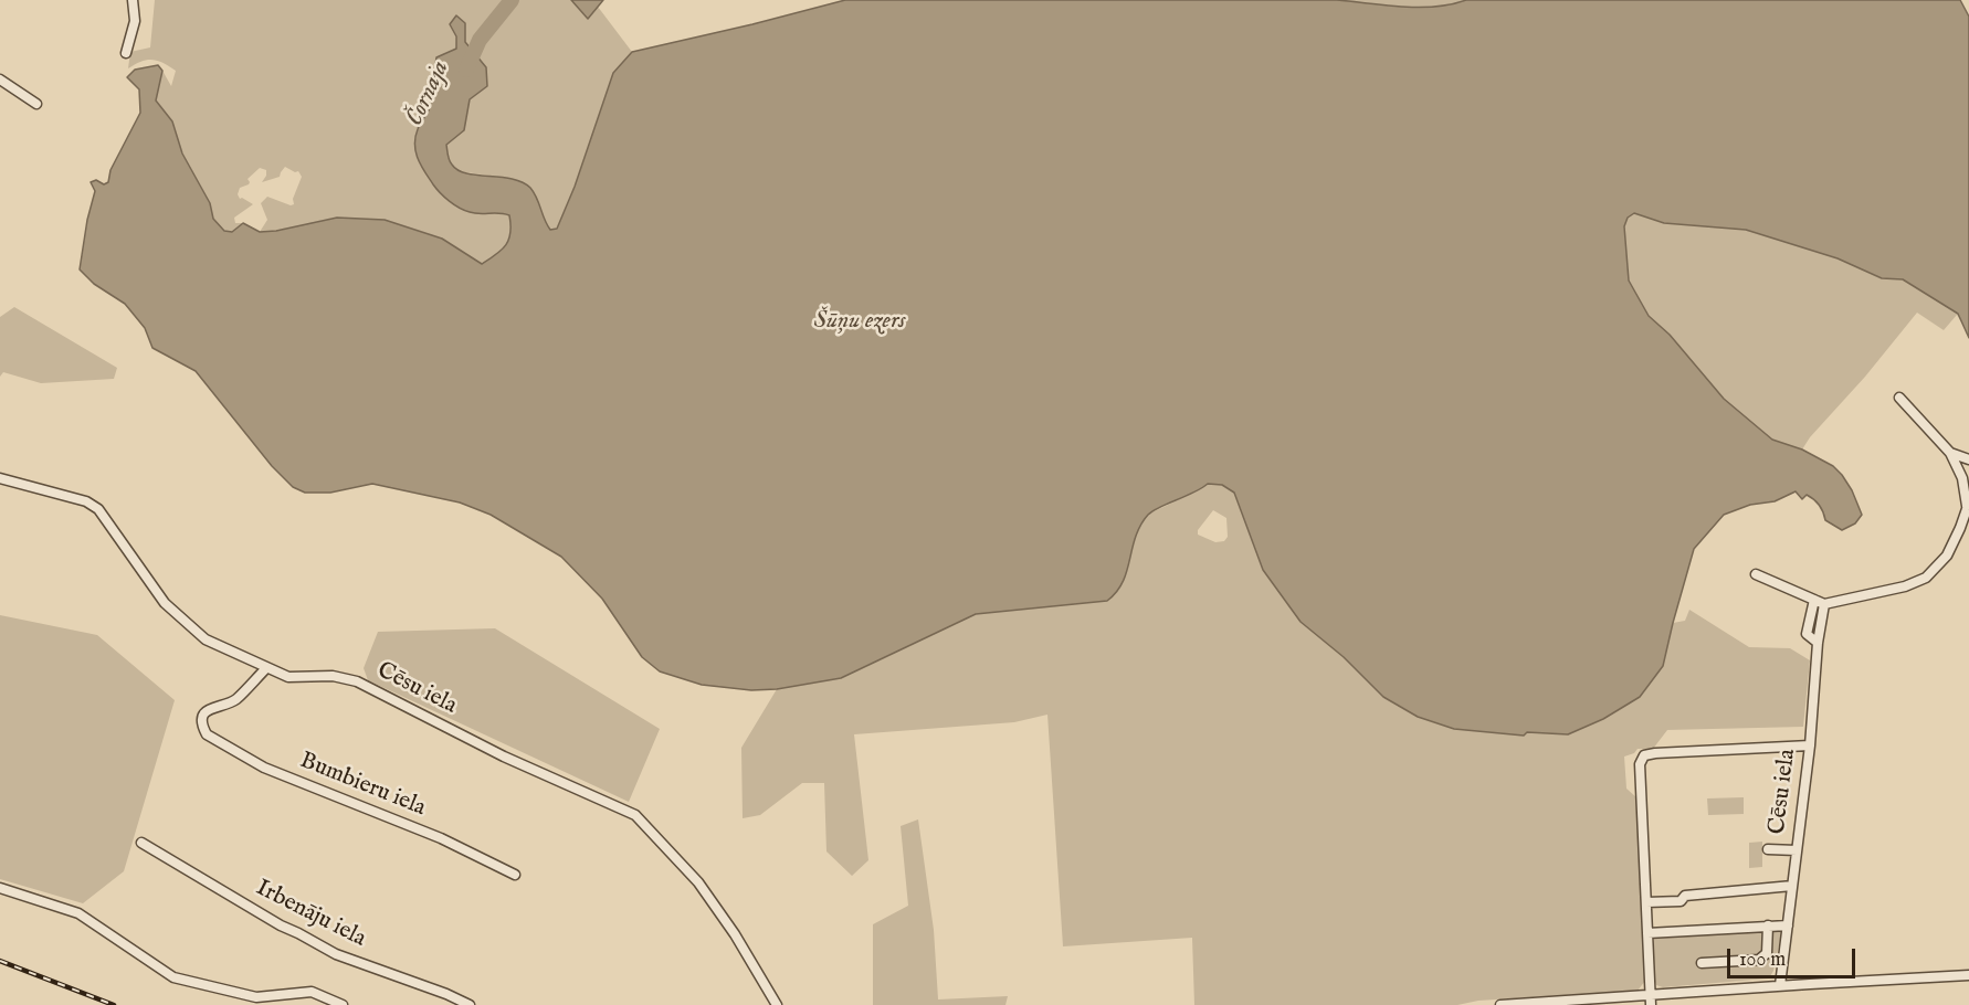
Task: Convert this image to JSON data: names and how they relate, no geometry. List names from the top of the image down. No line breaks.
{"streets":{"street":["Cēsu iela","Bumbieru iela","Irbenāju iela"]},"crossings":[["Cēsu iela","Bumbieru iela"]],"water":["Čornaja","Šūņu ezers"],"scale_bar":"100 m"}
